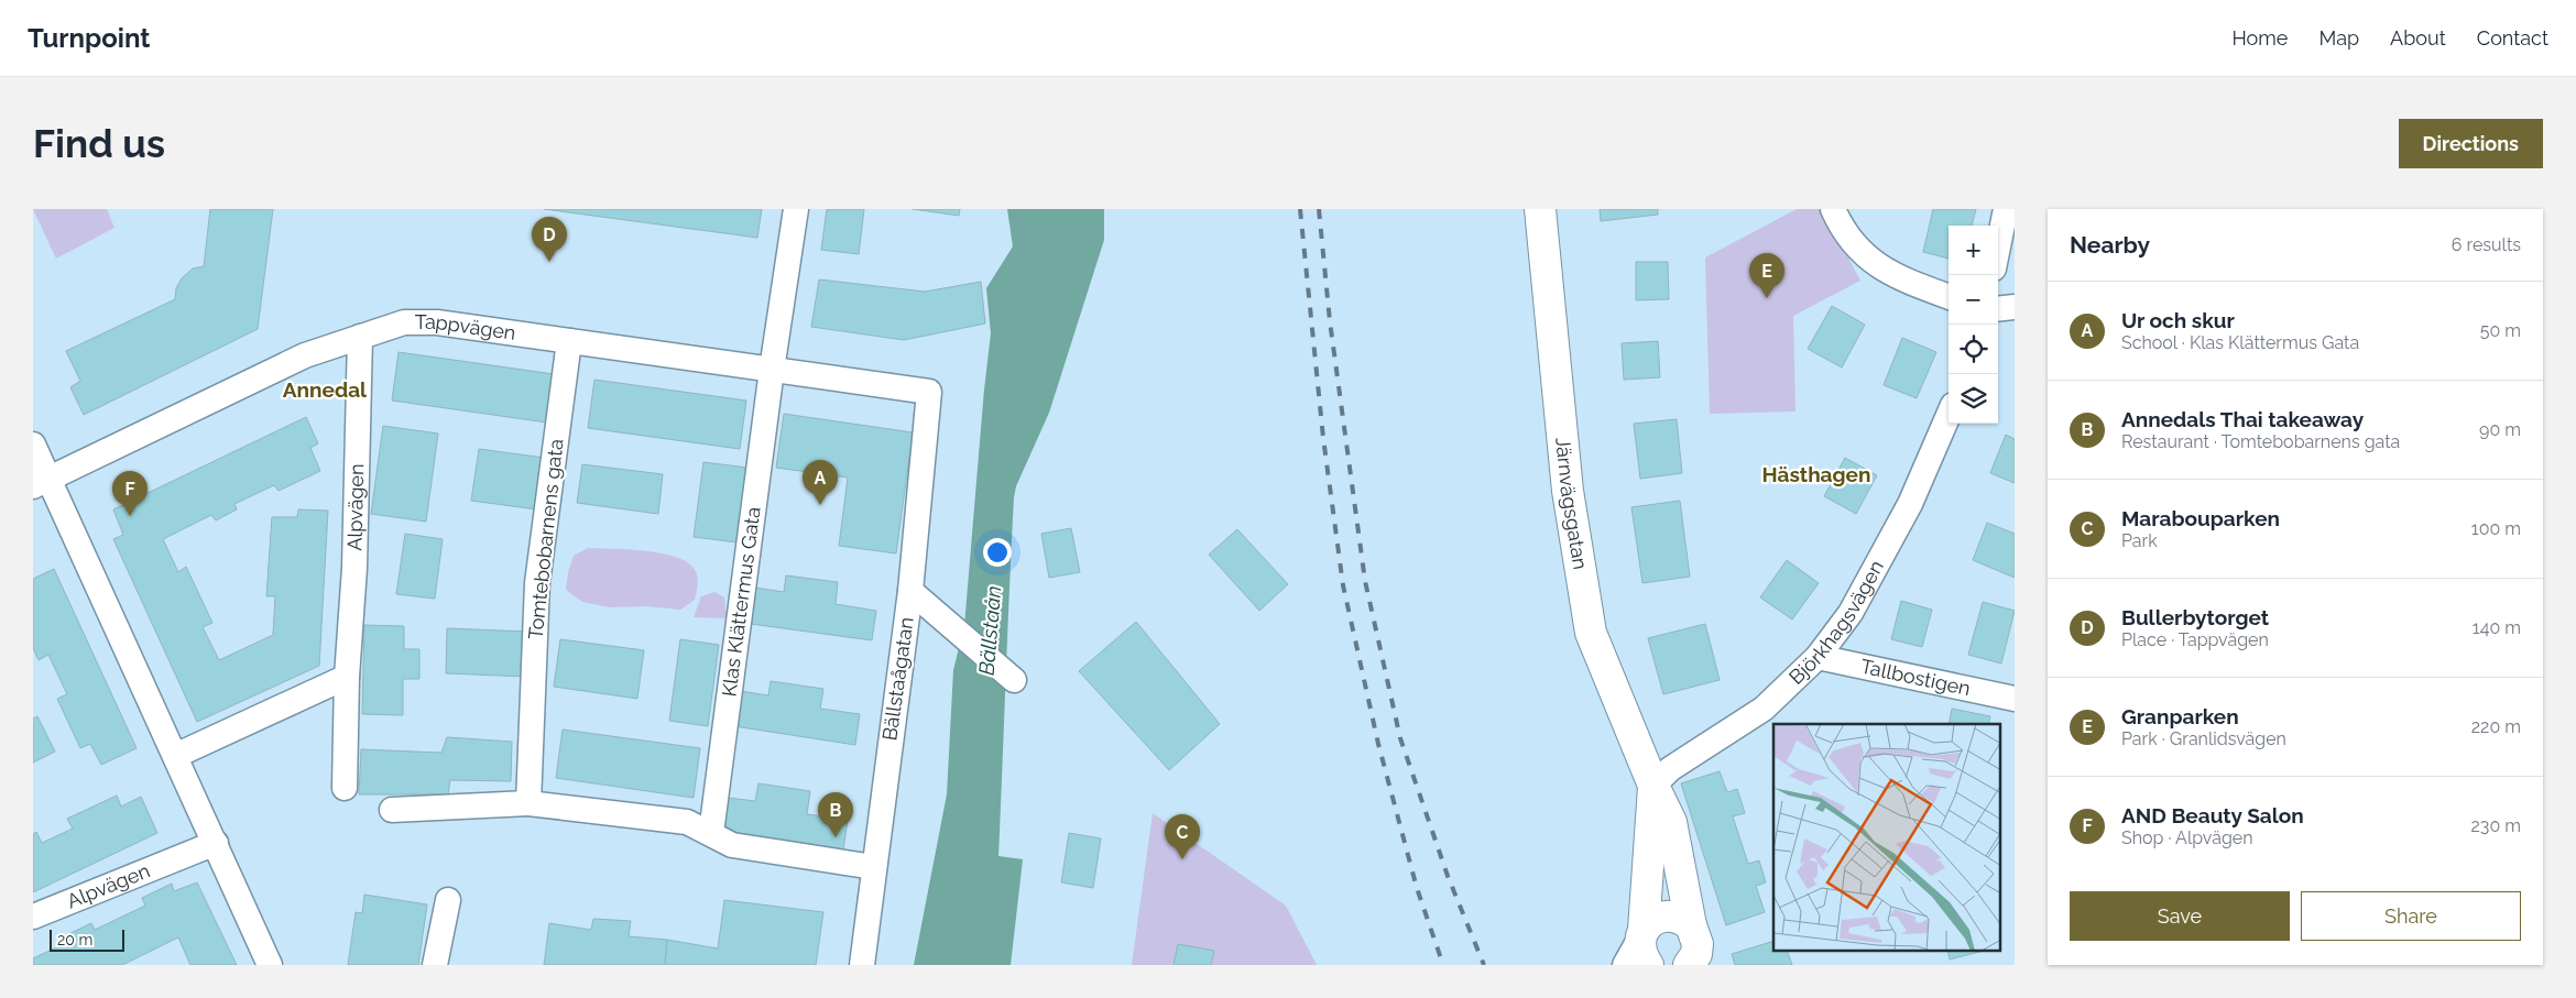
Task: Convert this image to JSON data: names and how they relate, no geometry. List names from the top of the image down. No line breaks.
{"streets":{"street":["Tappvägen","Järnvägsgatan","Alpvägen","Tomtebobarnens gata","Klas Klättermus Gata","Björkhagsvägen","Tallbostigen","Bällstaågatan"]},"crossings":[["Tappvägen","Alpvägen"],["Tappvägen","Tomtebobarnens gata"],["Tappvägen","Klas Klättermus Gata"],["Tappvägen","Bällstaågatan"],["Järnvägsgatan","Björkhagsvägen"],["Björkhagsvägen","Tallbostigen"]],"districts":["Annedal","Hästhagen"],"water":["Bällstaån"],"scale_bar":"20 m","page":{"header":"Turnpoint","nav":["Home","Map","About","Contact"],"buttons":["Directions",["Save","Share"]],"title":"Find us","heading":["Nearby","6 results"],"pins":["D","E","A","F","B","C"],"map_buttons":["+","−"],"list":[{"mark":"A","name":"Ur och skur","note":"School · Klas Klättermus Gata","value":"50 m"},{"mark":"B","name":"Annedals Thai takeaway","note":"Restaurant · Tomtebobarnens gata","value":"90 m"},{"mark":"C","name":"Marabouparken","note":"Park","value":"100 m"},{"mark":"D","name":"Bullerbytorget","note":"Place · Tappvägen","value":"140 m"},{"mark":"E","name":"Granparken","note":"Park · Granlidsvägen","value":"220 m"},{"mark":"F","name":"AND Beauty Salon","note":"Shop · Alpvägen","value":"230 m"}],"scale":"20 m"}}
